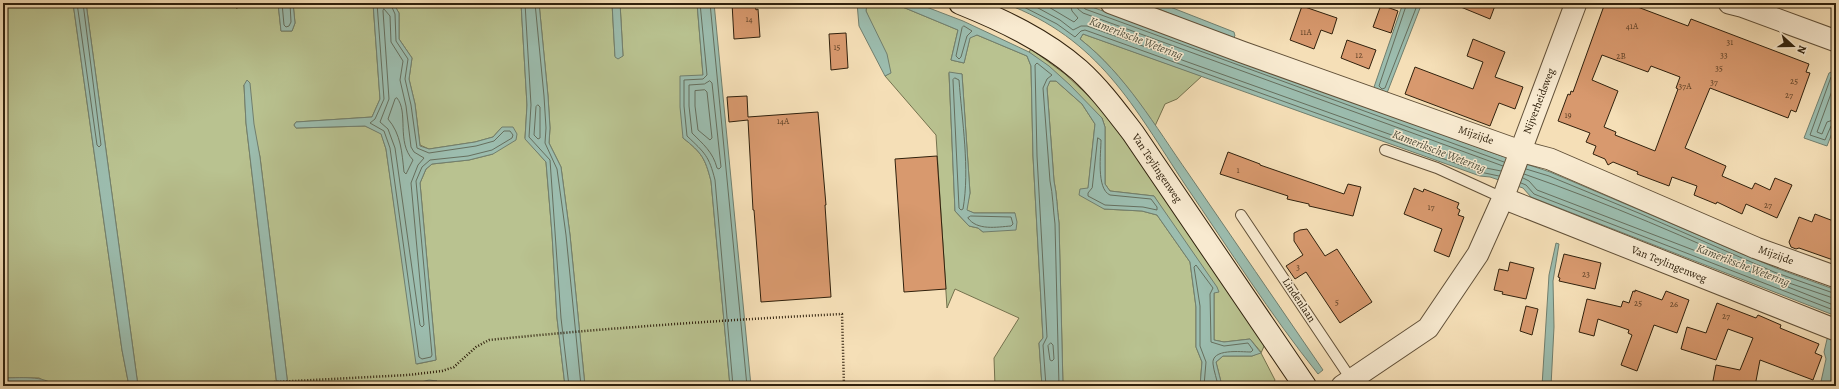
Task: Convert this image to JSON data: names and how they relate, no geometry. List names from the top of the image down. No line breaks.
{"streets":{"main road":["Van Teylingenweg"],"street":["Nijverheidsweg","Mijzijde"],"lane":["Lindenlaan"]},"crossings":[["Nijverheidsweg","Mijzijde"],["Nijverheidsweg","Van Teylingenweg"]],"water":["Kameriksche Wetering"],"house_numbers":["14","41A","11A","31","15","12","33","2B","35","25","37","37A","27","19","14A","1","27","17","3","23","5","25","26","27"],"north":"right"}
